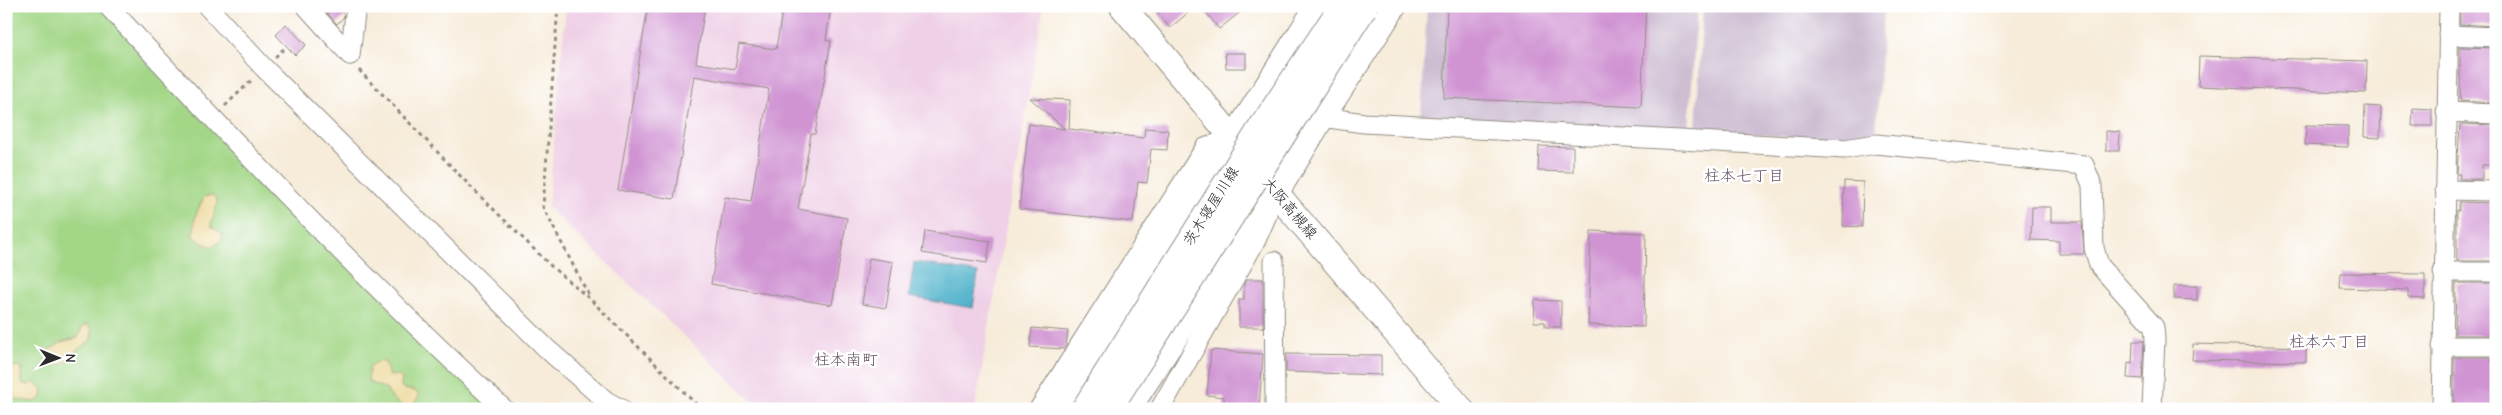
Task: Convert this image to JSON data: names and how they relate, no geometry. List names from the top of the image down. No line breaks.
{"streets":{"main road":["茨木寝屋川線","大阪高槻線"]},"districts":["柱本七丁目","柱本六丁目","柱本南町"],"north":"right"}
